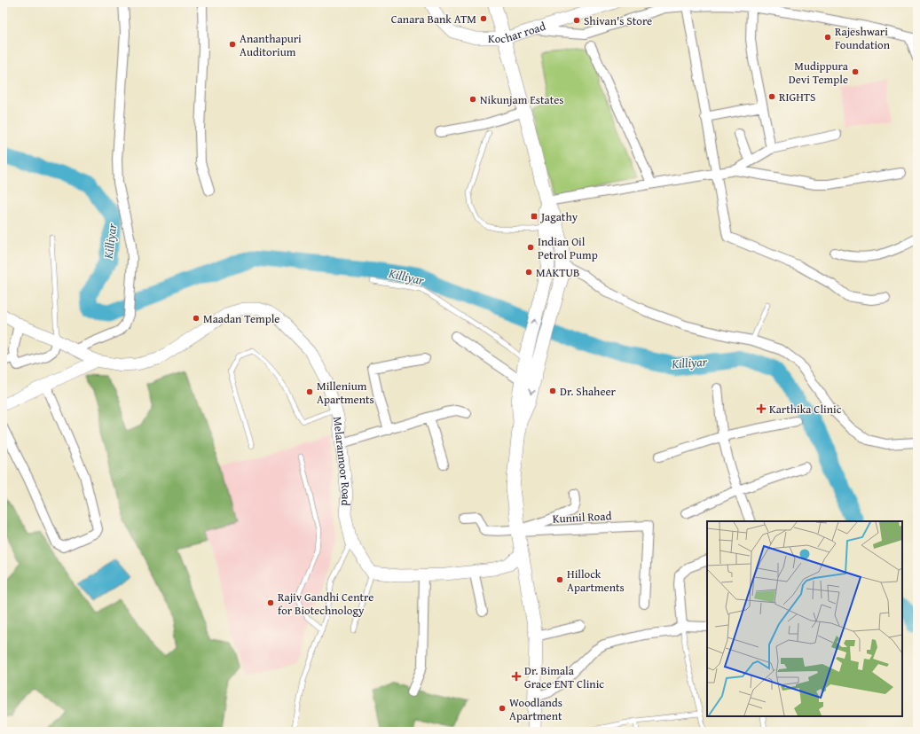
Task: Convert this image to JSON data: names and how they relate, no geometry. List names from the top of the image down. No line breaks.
{"streets":{"street":["Kochar road","Melarannoor Road","Kunnil Road"]},"water":["Killiyar"],"places":{"other":["Canara Bank ATM","Shivan's Store","Rajeshwari Foundation","Ananthapuri Auditorium","Mudippura Devi Temple","RIGHTS","Nikunjam Estates","Indian Oil Petrol Pump","MAKTUB","Maadan Temple","Dr. Shaheer","Millenium Apartments","Hillock Apartments","Rajiv Gandhi Centre for Biotechnology","Woodlands Apartment"],"transit":["Jagathy"],"health":["Karthika Clinic","Dr. Bimala Grace ENT Clinic"]}}
